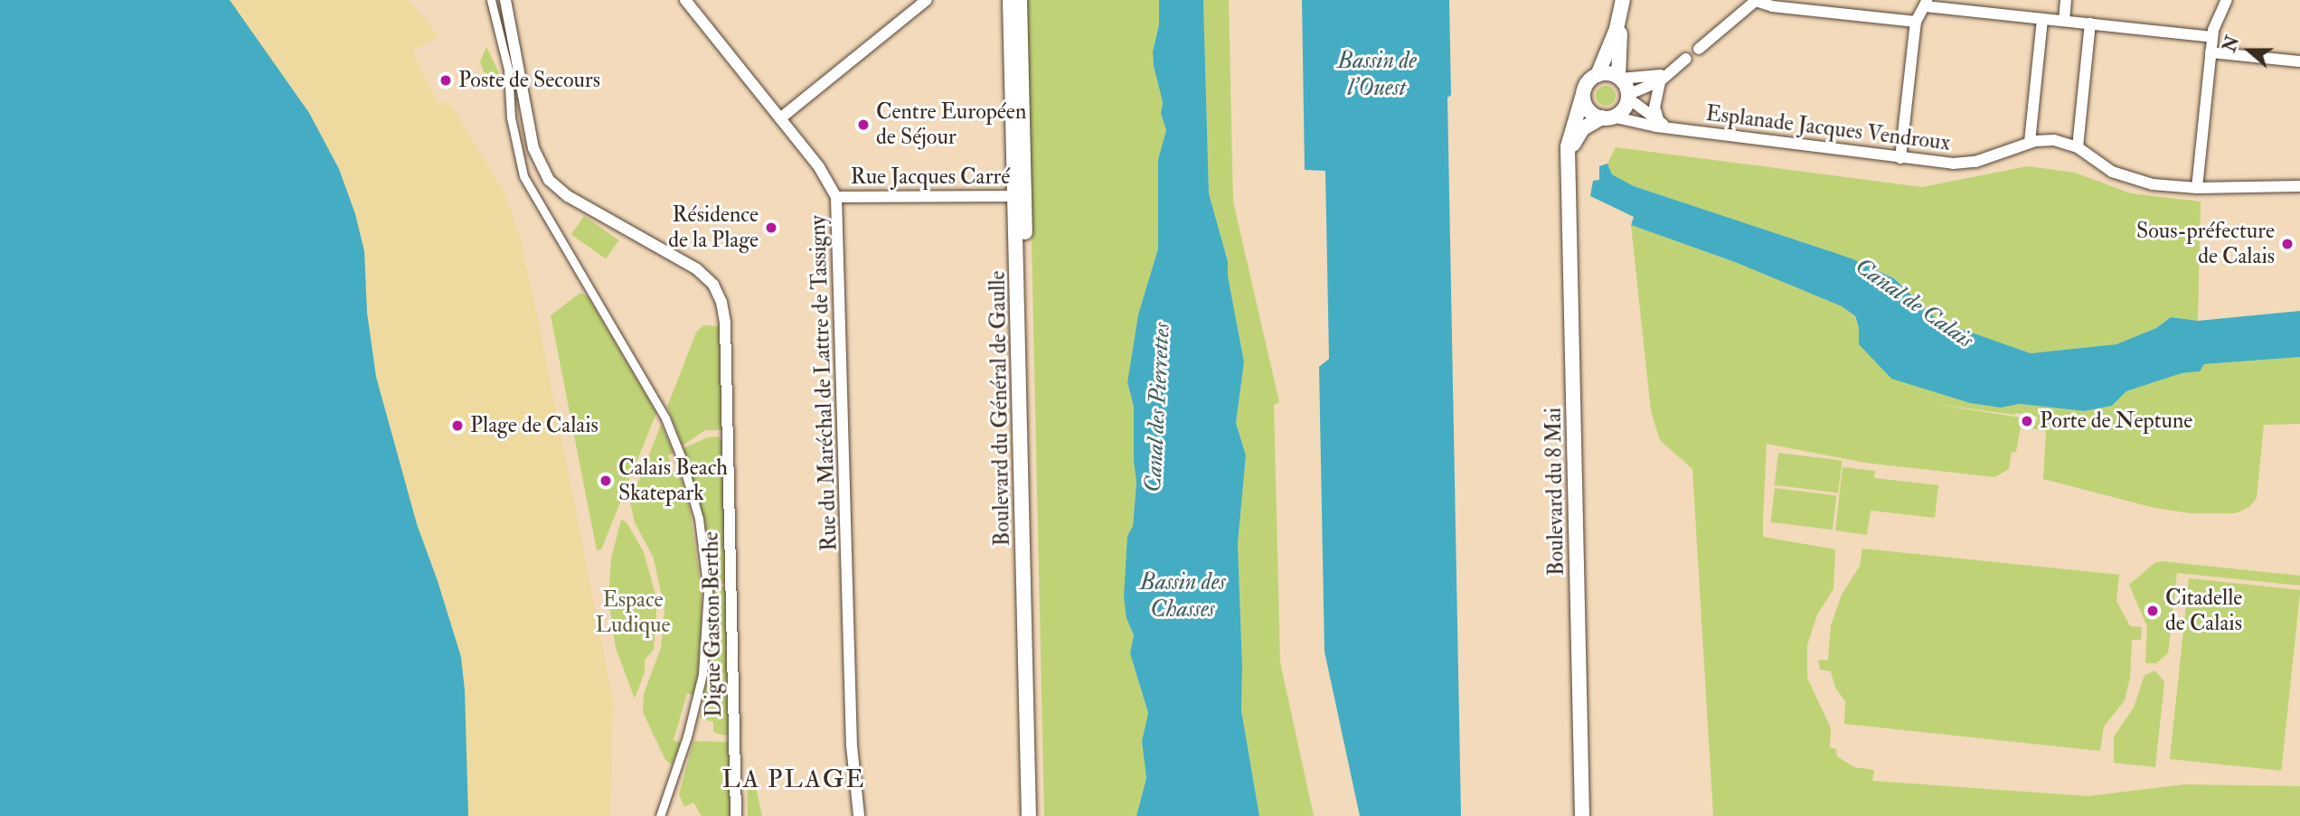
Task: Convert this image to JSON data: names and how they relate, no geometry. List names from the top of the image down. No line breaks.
{"streets":{"street":["Esplanade Jacques Vendroux","Rue Jacques Carré","Rue du Maréchal de Lattre de Tassigny","Boulevard du Général de Gaulle","Boulevard du 8 Mai","Digue Gaston Berthe"]},"crossings":[["Esplanade Jacques Vendroux","Boulevard du 8 Mai"],["Rue Jacques Carré","Rue du Maréchal de Lattre de Tassigny"],["Rue Jacques Carré","Boulevard du Général de Gaulle"]],"districts":["LA PLAGE"],"water":["Bassin de l'Ouest","Canal de Calais","Canal des Pierrettes","Bassin des Chasses"],"parks":["Espace Ludique"],"places":["Poste de Secours","Centre Européen de Séjour","Résidence de la Plage","Sous-préfecture de Calais","Porte de Neptune","Plage de Calais","Calais Beach Skatepark","Citadelle de Calais"],"north":"left"}
